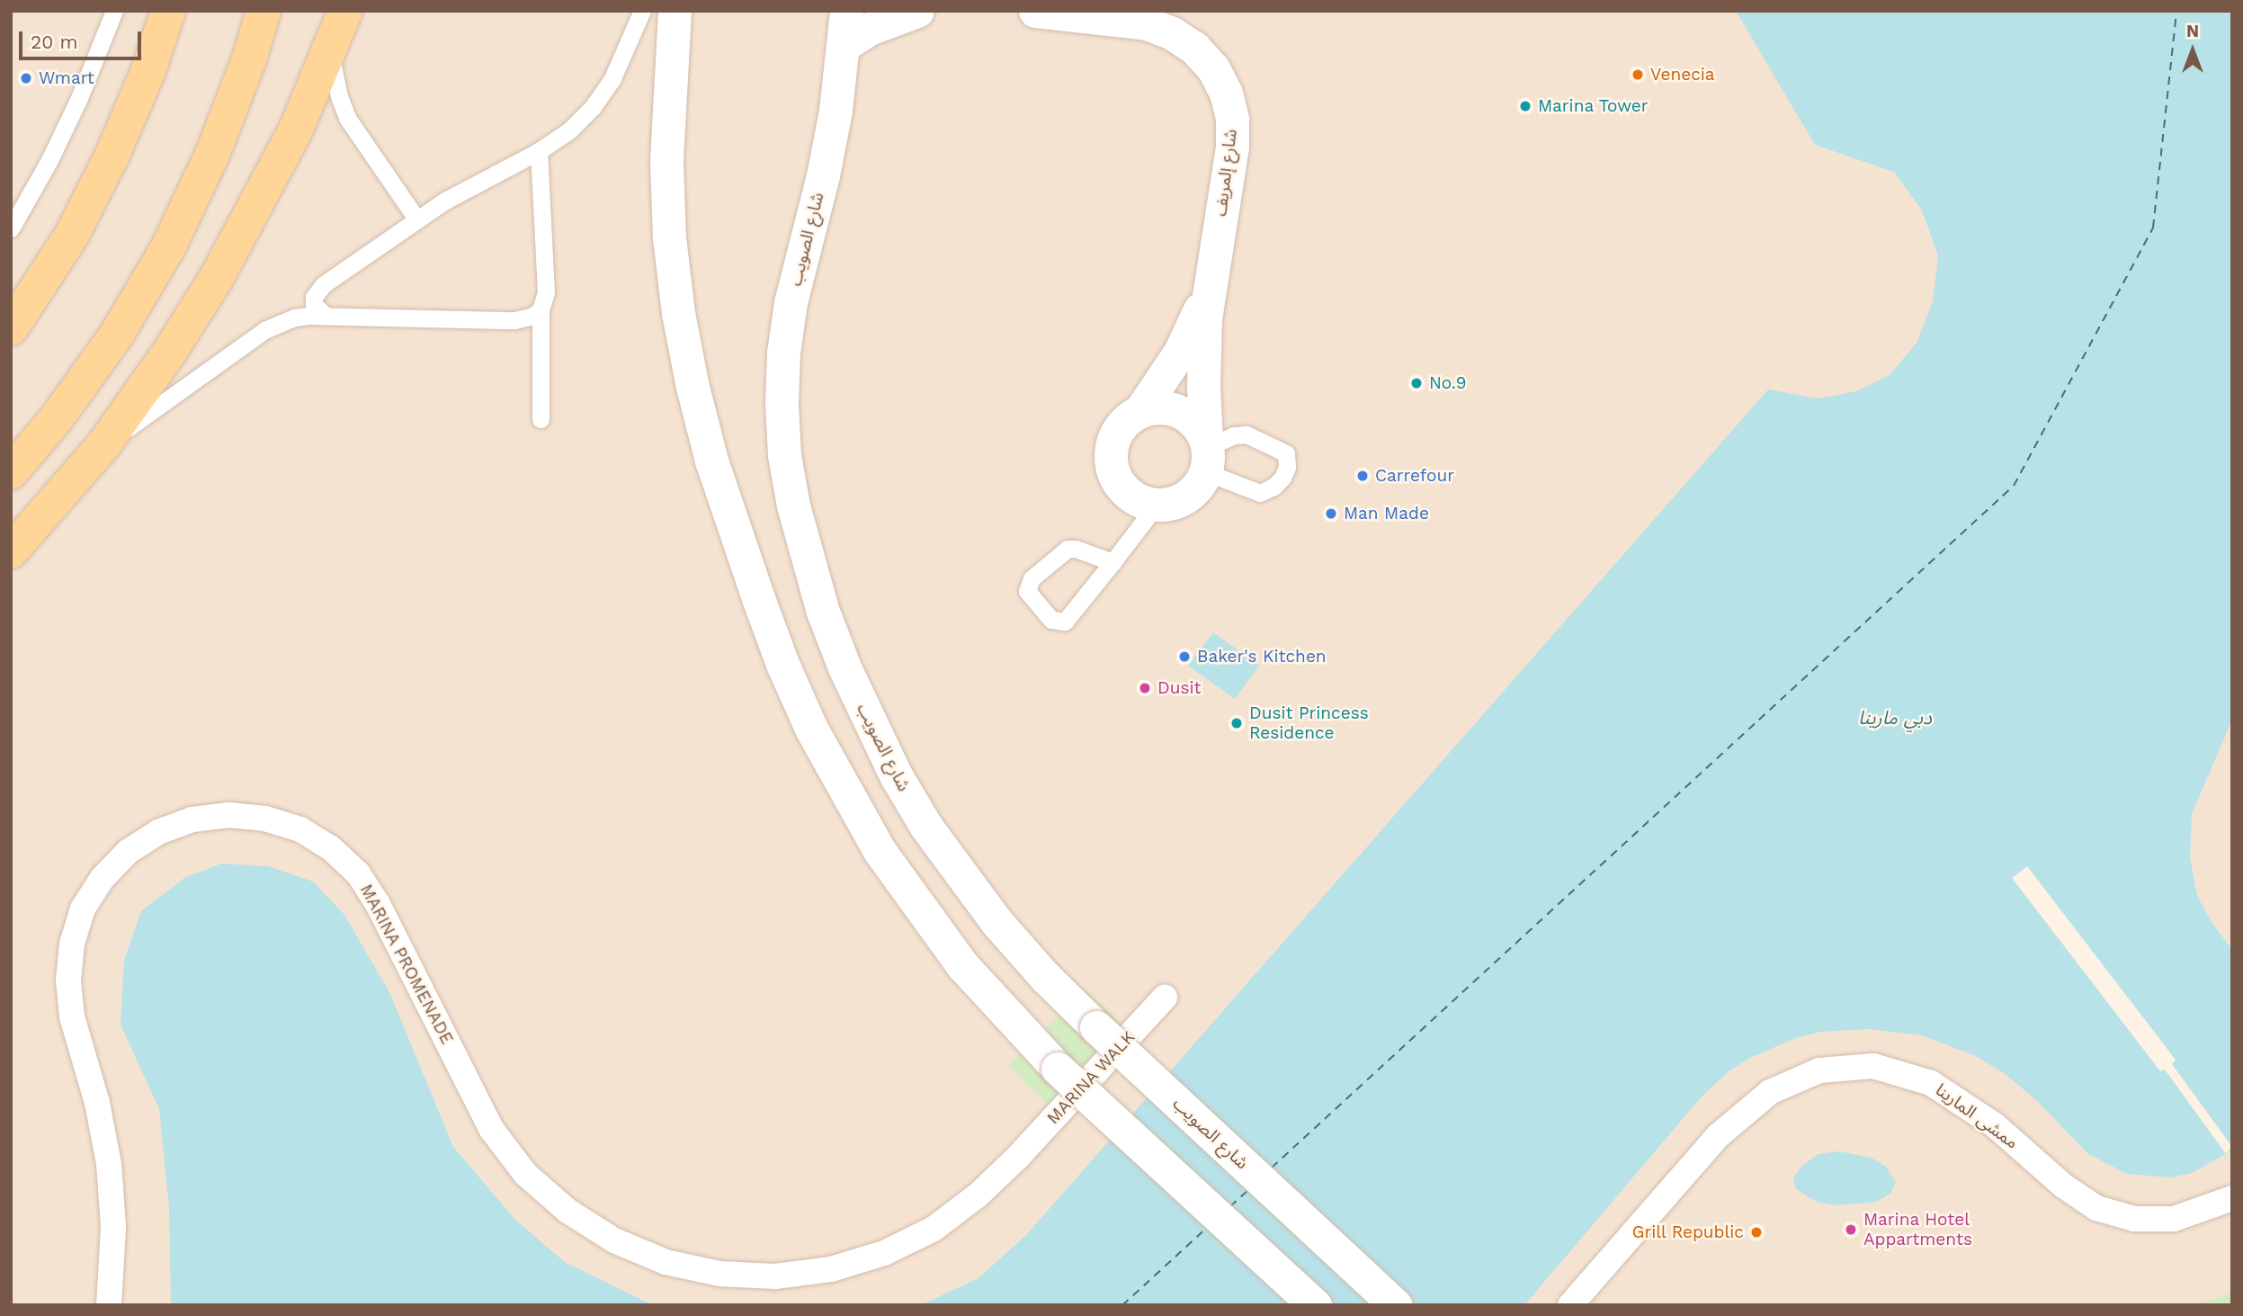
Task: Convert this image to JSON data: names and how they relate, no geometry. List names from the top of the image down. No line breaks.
{"streets":{"street":["شارع إلمريف","شارع الصويب","MARINA PROMENADE","MARINA WALK","ممشى المارينا"]},"crossings":[["MARINA PROMENADE","MARINA WALK"]],"water":["دبي مارينا"],"places":["Venecia","Wmart","Marina Tower","No.9","Carrefour","Man Made","Baker's Kitchen","Dusit","Dusit Princess Residence","Marina Hotel Appartments","Grill Republic"],"scale_bar":"20 m","north":"top"}
